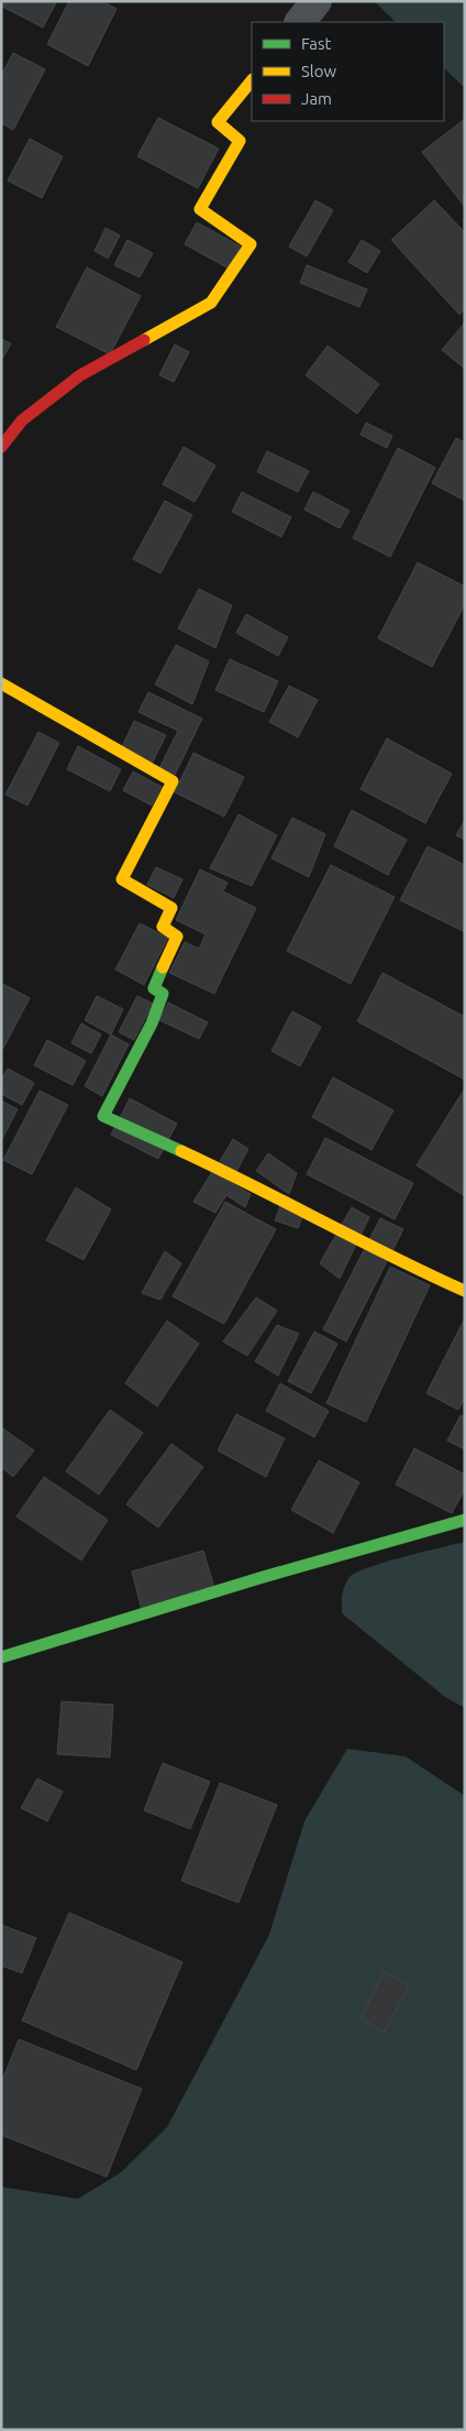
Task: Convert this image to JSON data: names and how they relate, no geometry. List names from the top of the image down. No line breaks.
{"legend":["Fast","Slow","Jam"]}
